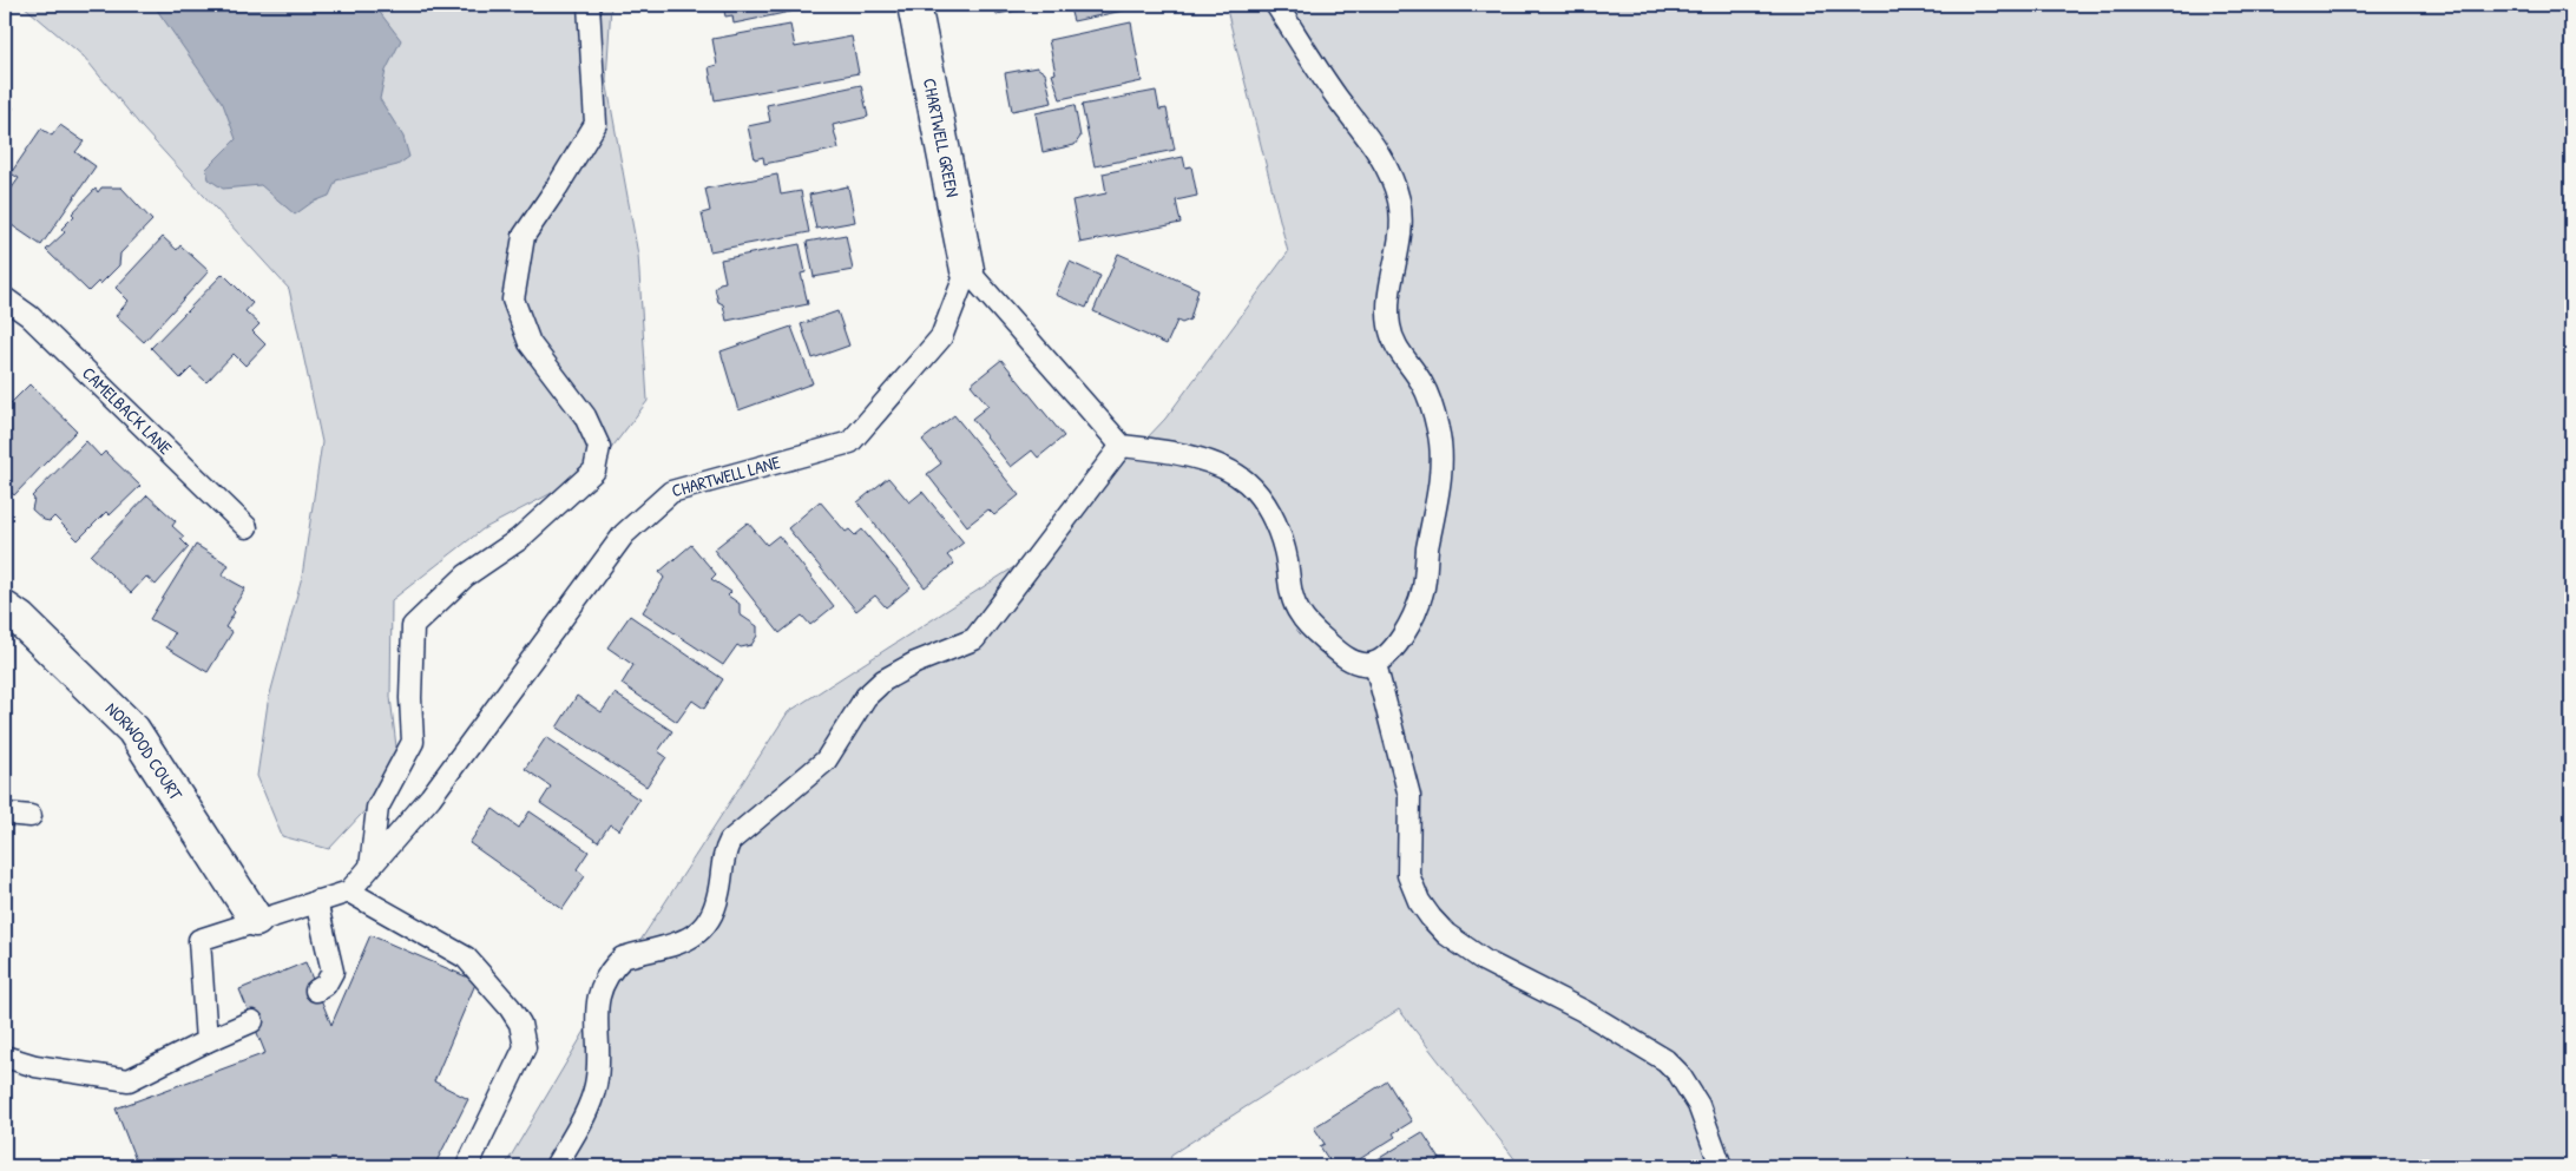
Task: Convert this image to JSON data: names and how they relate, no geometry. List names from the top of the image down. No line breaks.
{"streets":{"street":["CHARTWELL GREEN","NORWOOD COURT"],"lane":["CAMELBACK LANE","CHARTWELL LANE"]},"crossings":[["CHARTWELL GREEN","CHARTWELL LANE"]]}
